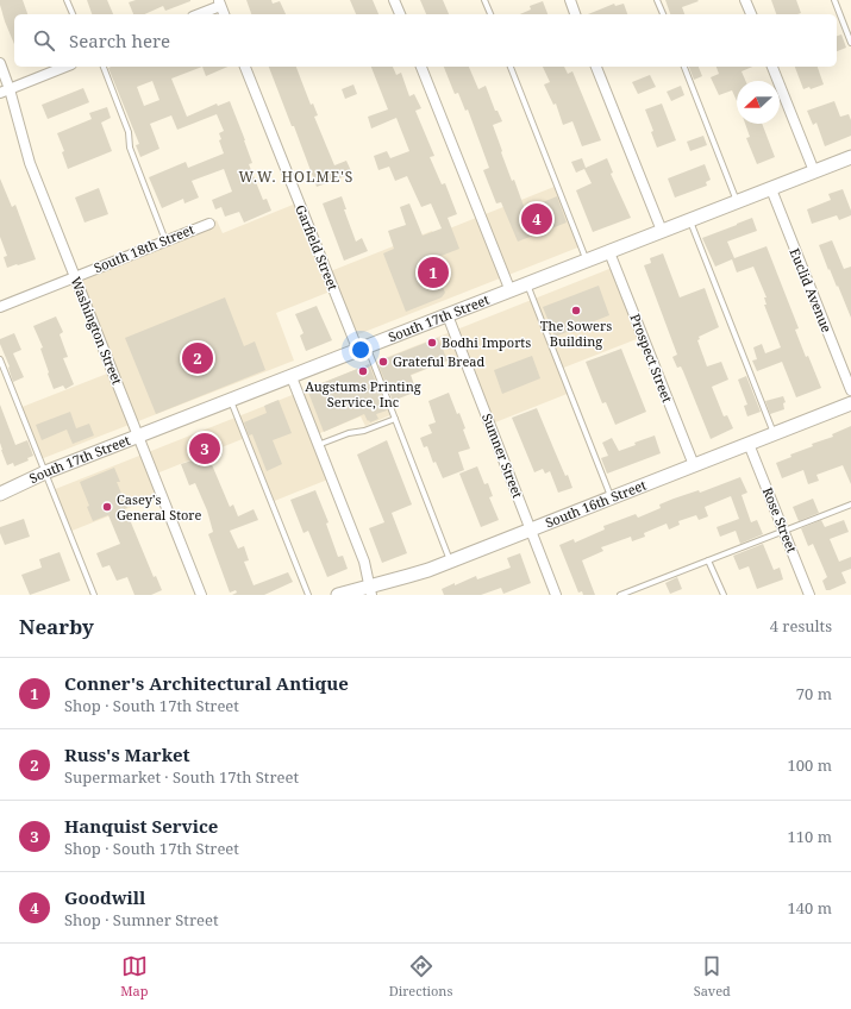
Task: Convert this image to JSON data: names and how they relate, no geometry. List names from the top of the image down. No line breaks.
{"streets":{"main road":["South 17th Street","South 16th Street"],"street":["Garfield Street","South 18th Street","Euclid Avenue","Washington Street","Prospect Street","Sumner Street","Rose Street"]},"crossings":[["Garfield Street","South 17th Street"],["South 18th Street","Washington Street"],["Euclid Avenue","South 17th Street"],["South 17th Street","Washington Street"],["South 17th Street","Prospect Street"],["South 17th Street","Sumner Street"],["Prospect Street","South 16th Street"],["Sumner Street","South 16th Street"],["South 16th Street","Rose Street"]],"districts":["W.W. HOLME'S"],"places":["The Sowers Building","Bodhi Imports","Grateful Bread","Augstums Printing Service, Inc","Casey's General Store"],"north":"left","page":{"search":"Search here","pins":["4","1","2","3"],"heading":["Nearby","4 results"],"list":[{"mark":"1","name":"Conner's Architectural Antique","note":"Shop · South 17th Street","value":"70 m"},{"mark":"2","name":"Russ's Market","note":"Supermarket · South 17th Street","value":"100 m"},{"mark":"3","name":"Hanquist Service","note":"Shop · South 17th Street","value":"110 m"},{"mark":"4","name":"Goodwill","note":"Shop · Sumner Street","value":"140 m"}],"nav":["Map","Directions","Saved"]}}
